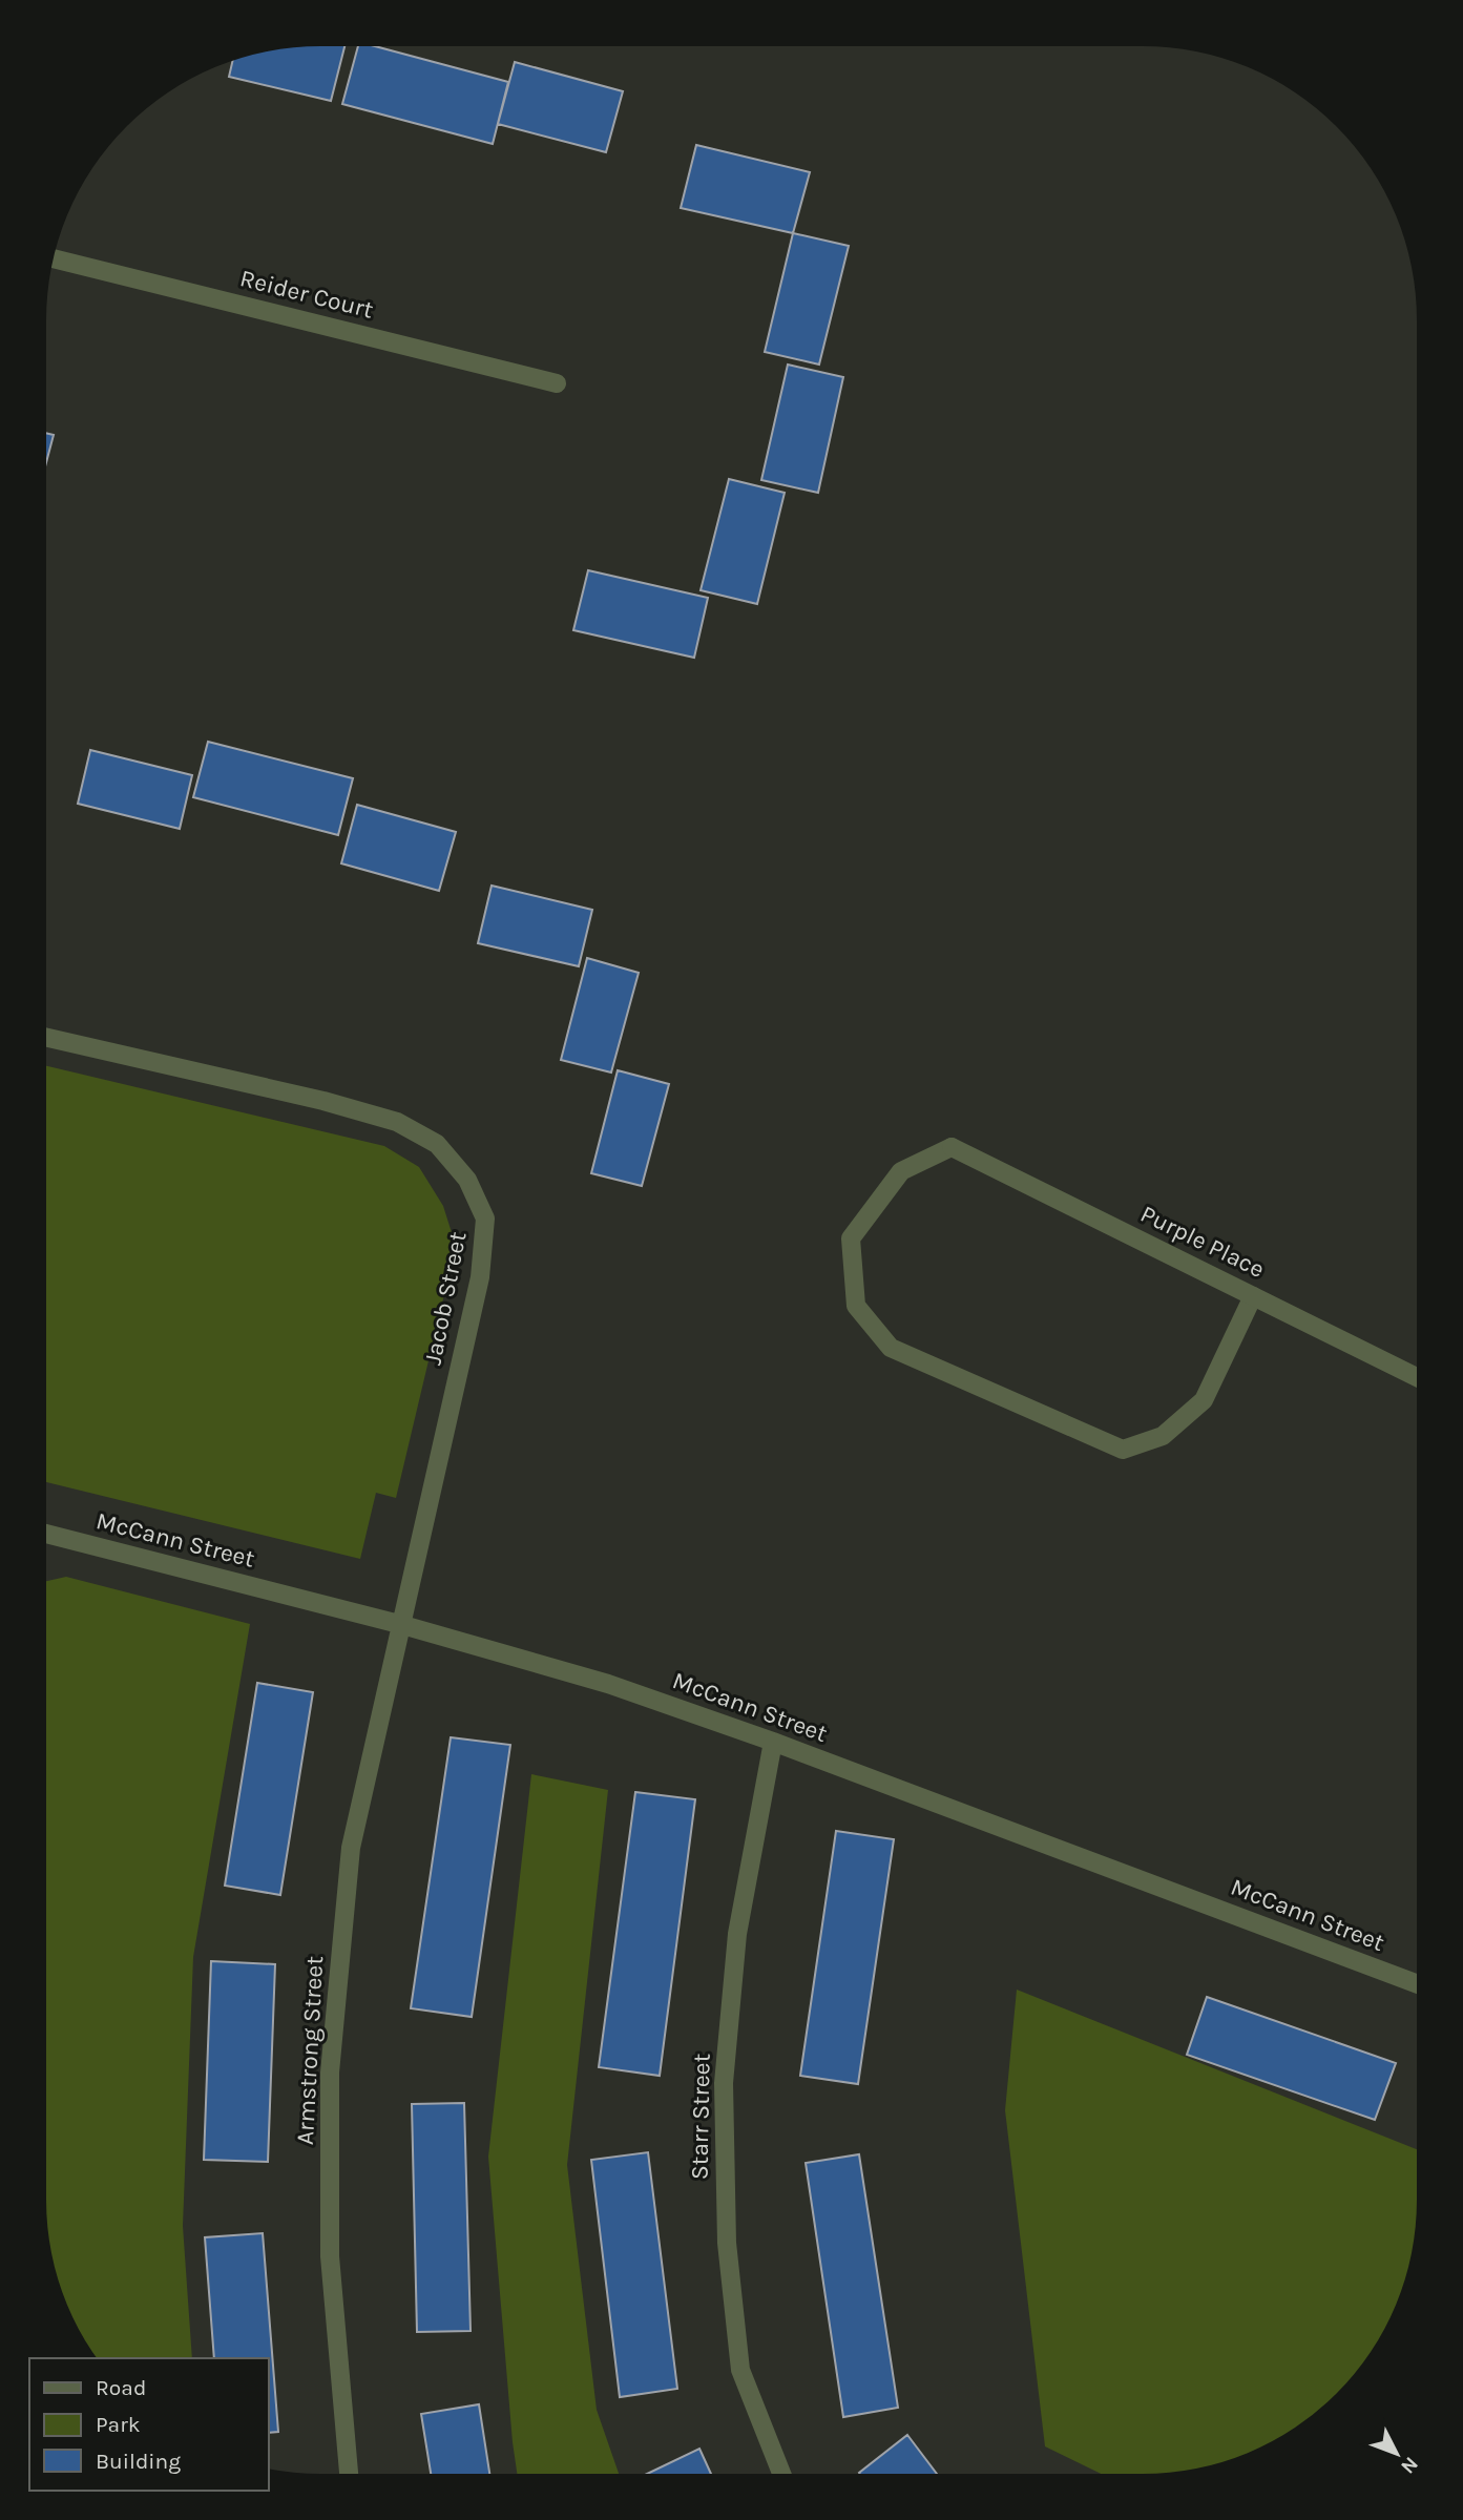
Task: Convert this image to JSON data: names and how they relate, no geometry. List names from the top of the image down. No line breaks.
{"streets":{"street":["Reider Court","Purple Place","Jacob Street","McCann Street","Armstrong Street","Starr Street"]},"crossings":[["Jacob Street","McCann Street"],["Jacob Street","Armstrong Street"],["McCann Street","Armstrong Street"],["McCann Street","Starr Street"]],"legend":["Road","Park","Building"],"north":"bottom right"}
